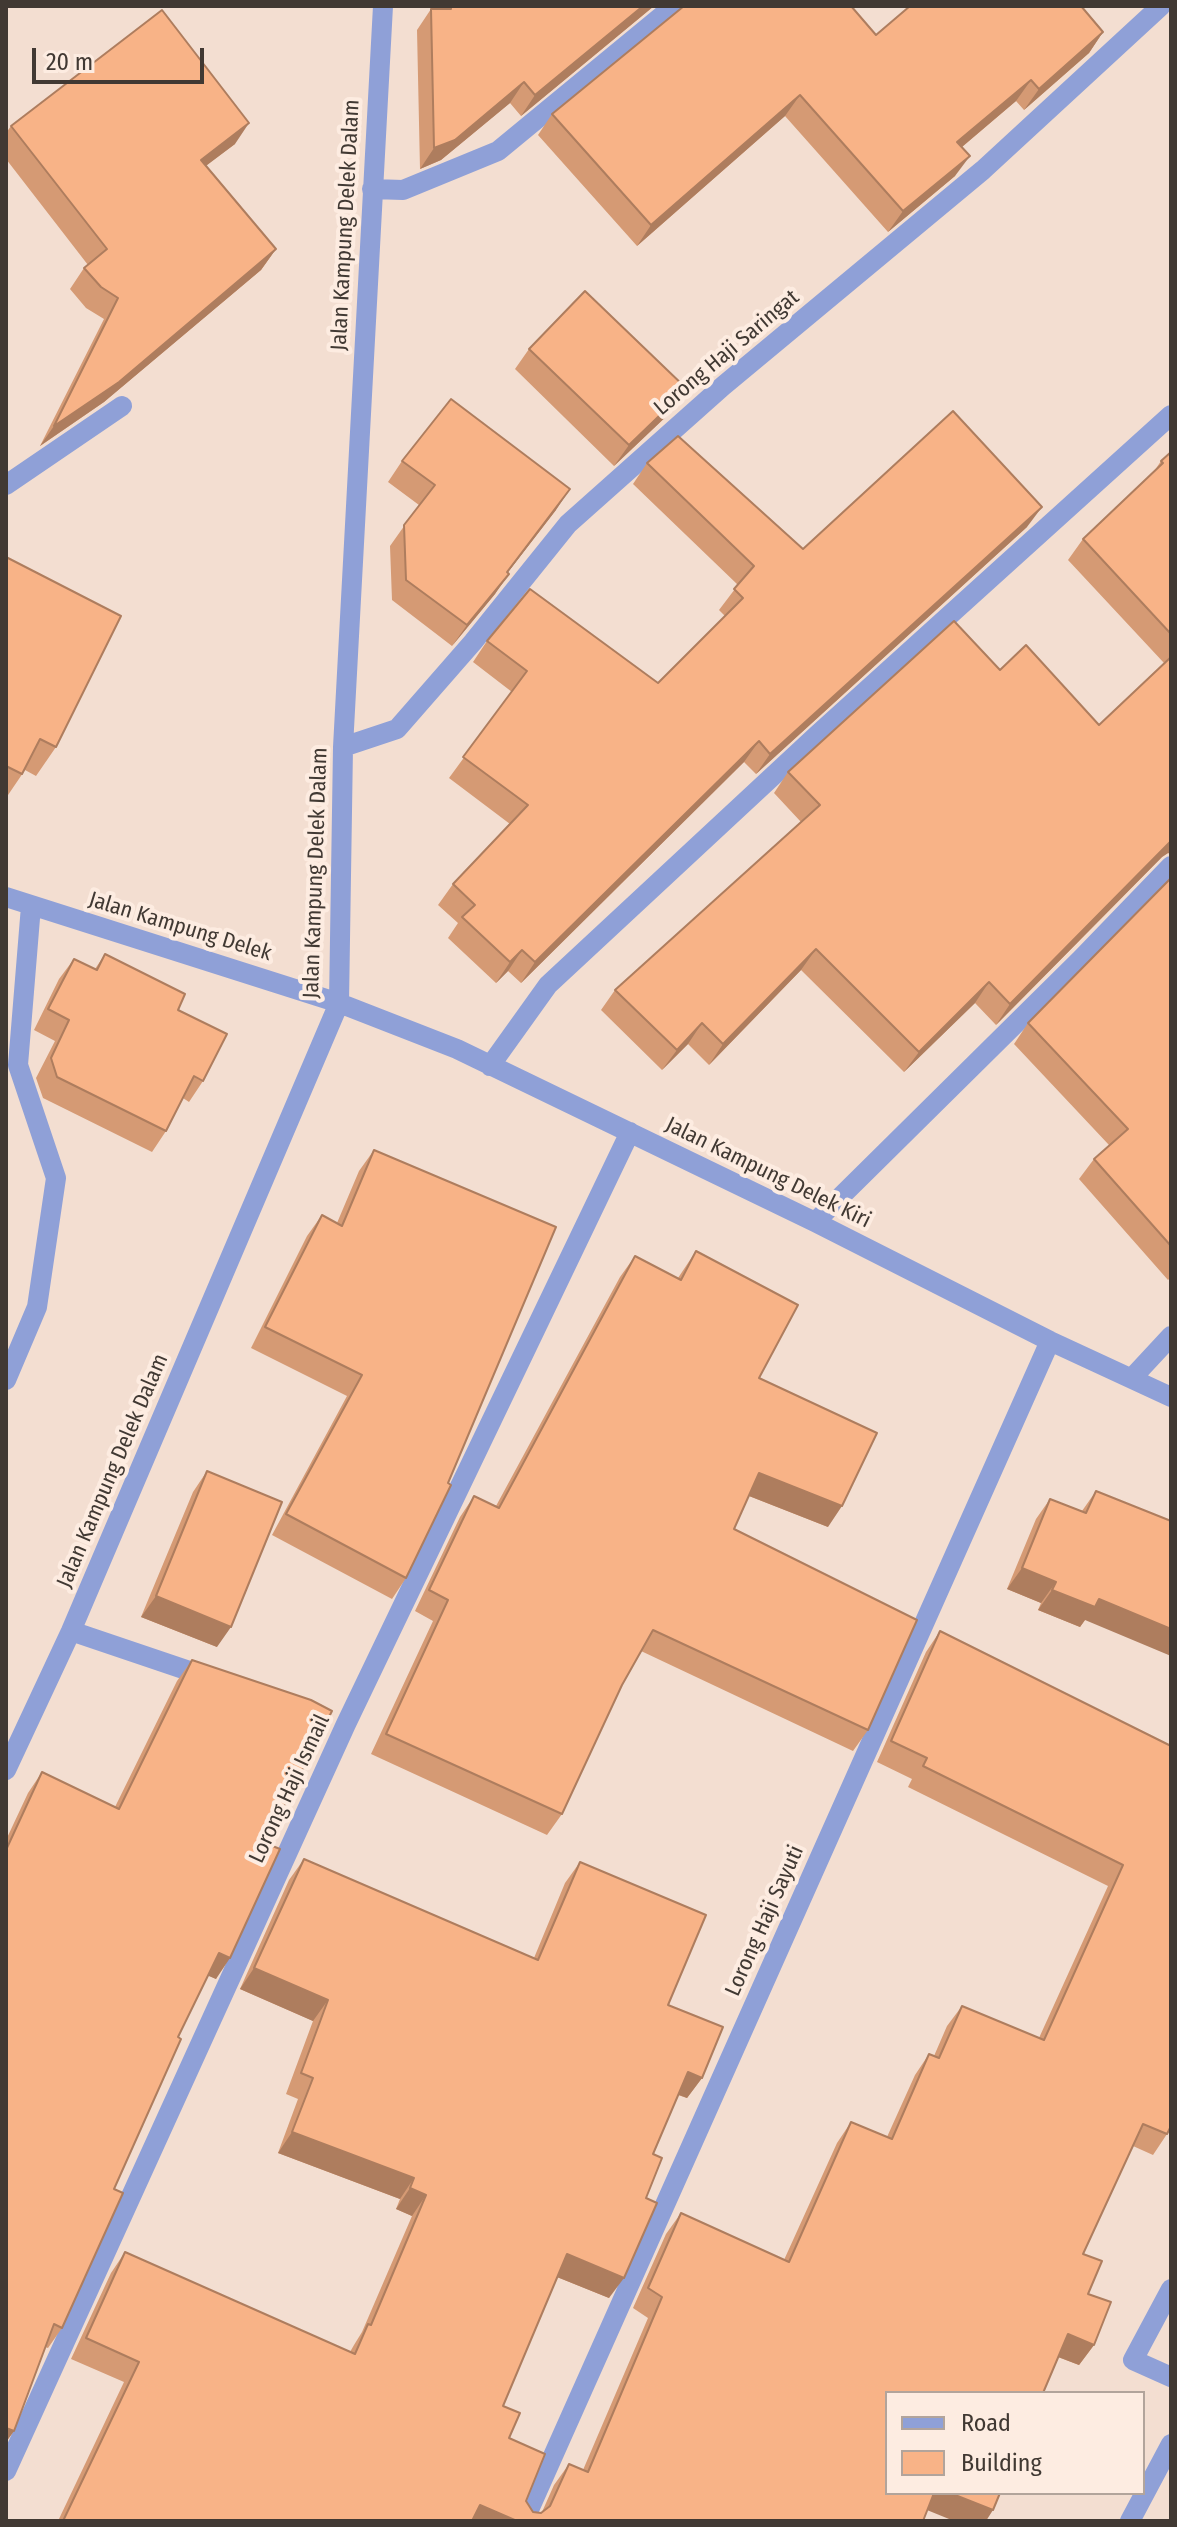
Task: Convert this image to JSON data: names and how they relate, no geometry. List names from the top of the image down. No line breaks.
{"streets":{"street":["Jalan Kampung Delek Dalam","Lorong Haji Saringat","Jalan Kampung Delek","Jalan Kampung Delek Kiri","Lorong Haji Ismail","Lorong Haji Sayuti"]},"crossings":[["Jalan Kampung Delek Dalam","Lorong Haji Saringat"],["Jalan Kampung Delek Dalam","Jalan Kampung Delek"],["Jalan Kampung Delek Dalam","Jalan Kampung Delek Kiri"],["Jalan Kampung Delek","Jalan Kampung Delek Kiri"],["Jalan Kampung Delek Kiri","Lorong Haji Ismail"],["Jalan Kampung Delek Kiri","Lorong Haji Sayuti"]],"legend":["Road","Building"],"scale_bar":"20 m"}
